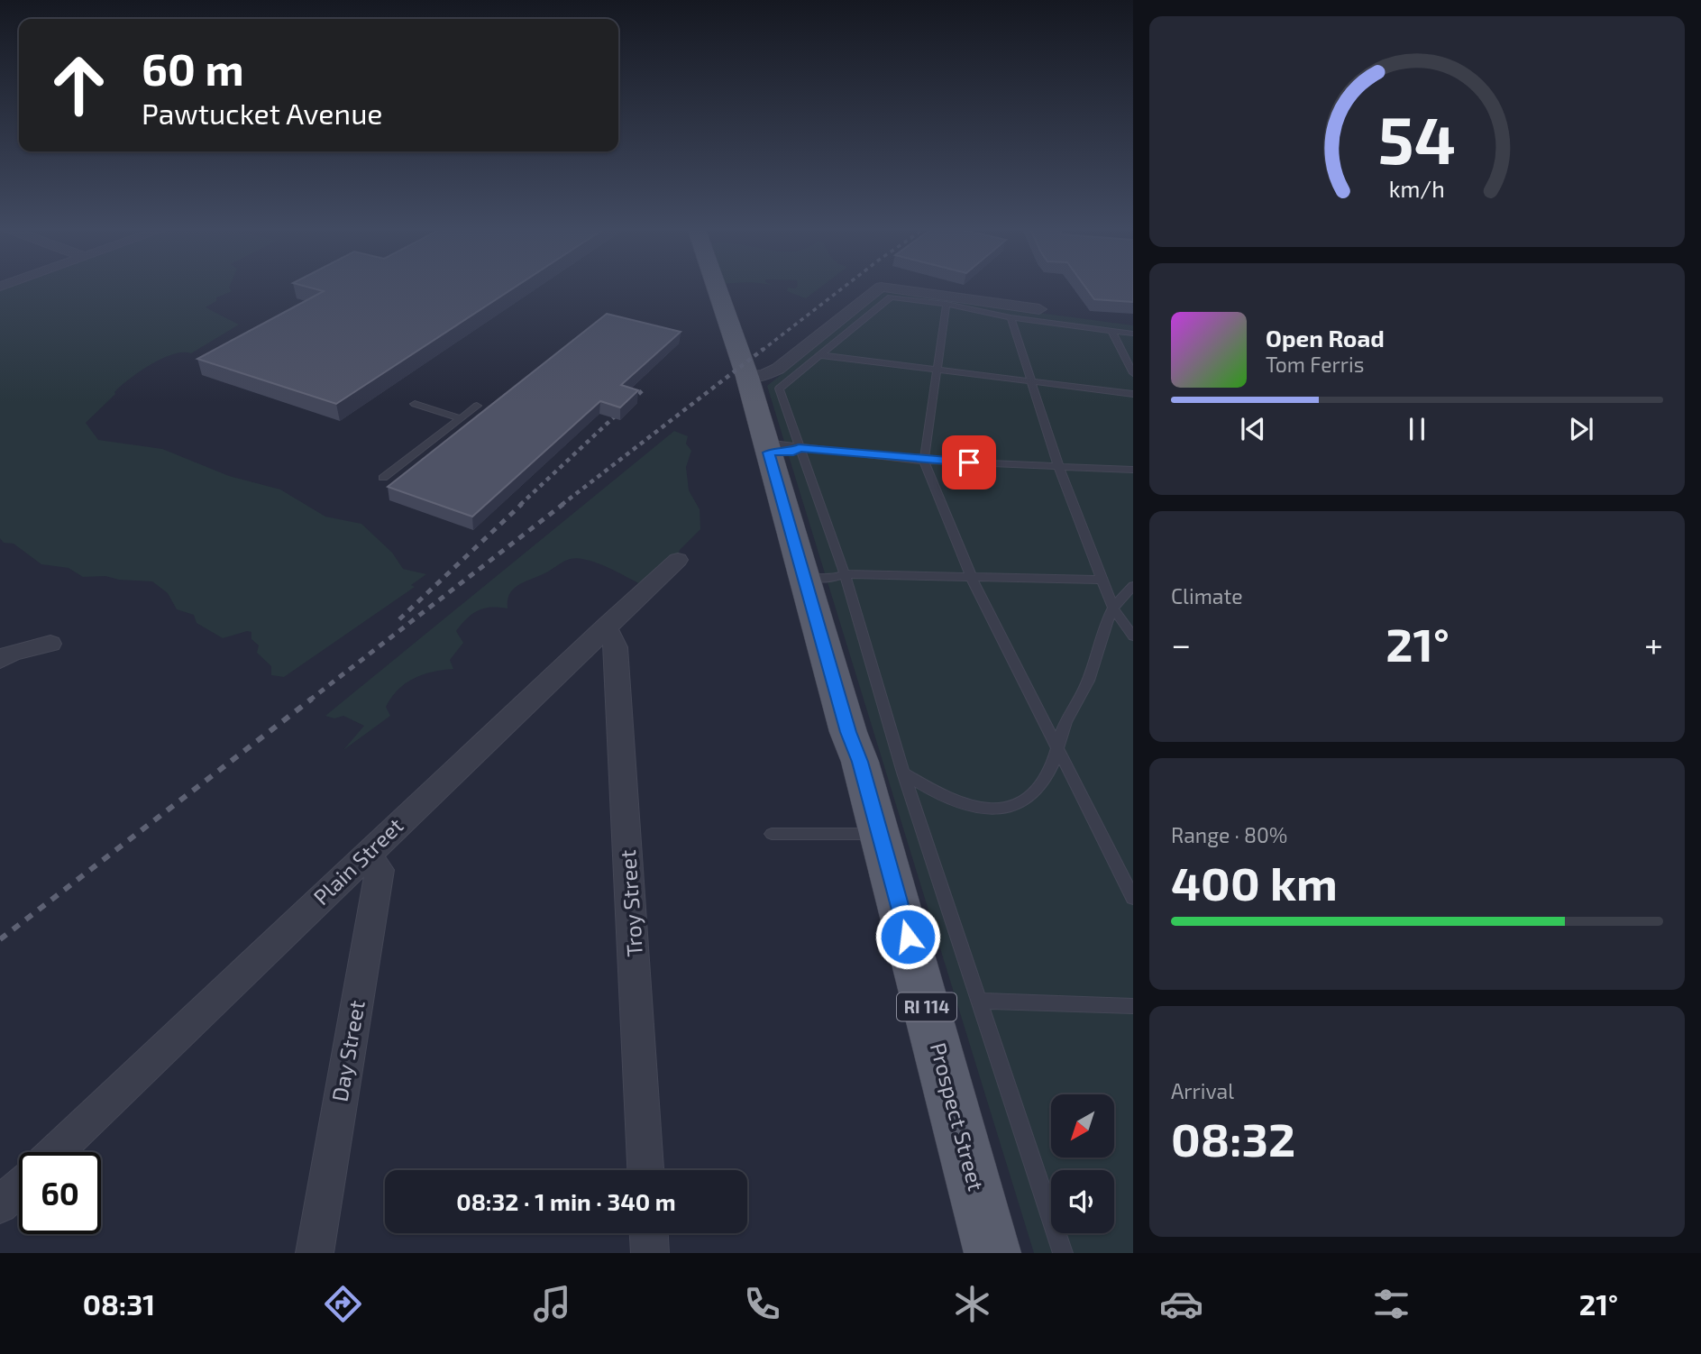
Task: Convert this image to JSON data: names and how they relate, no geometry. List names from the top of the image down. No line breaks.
{"streets":{"main road":["RI 114","Prospect Street"],"street":["Plain Street","Troy Street","Day Street"]},"crossings":[["Plain Street","Troy Street"],["Plain Street","Day Street"],["RI 114","Prospect Street"]],"north":"bottom left","page":{"turn":["60 m","Pawtucket Avenue"],"song":["Open Road","Tom Ferris"],"tile":["Climate",["Range · 80%","400 km"],["Arrival","08:32"]],"heat":["−","21°","+"],"limit":"60","trip":"08:32 · 1 min · 340 m","tabs":["08:31","21°"],"gauge":["54","km/h"]}}
